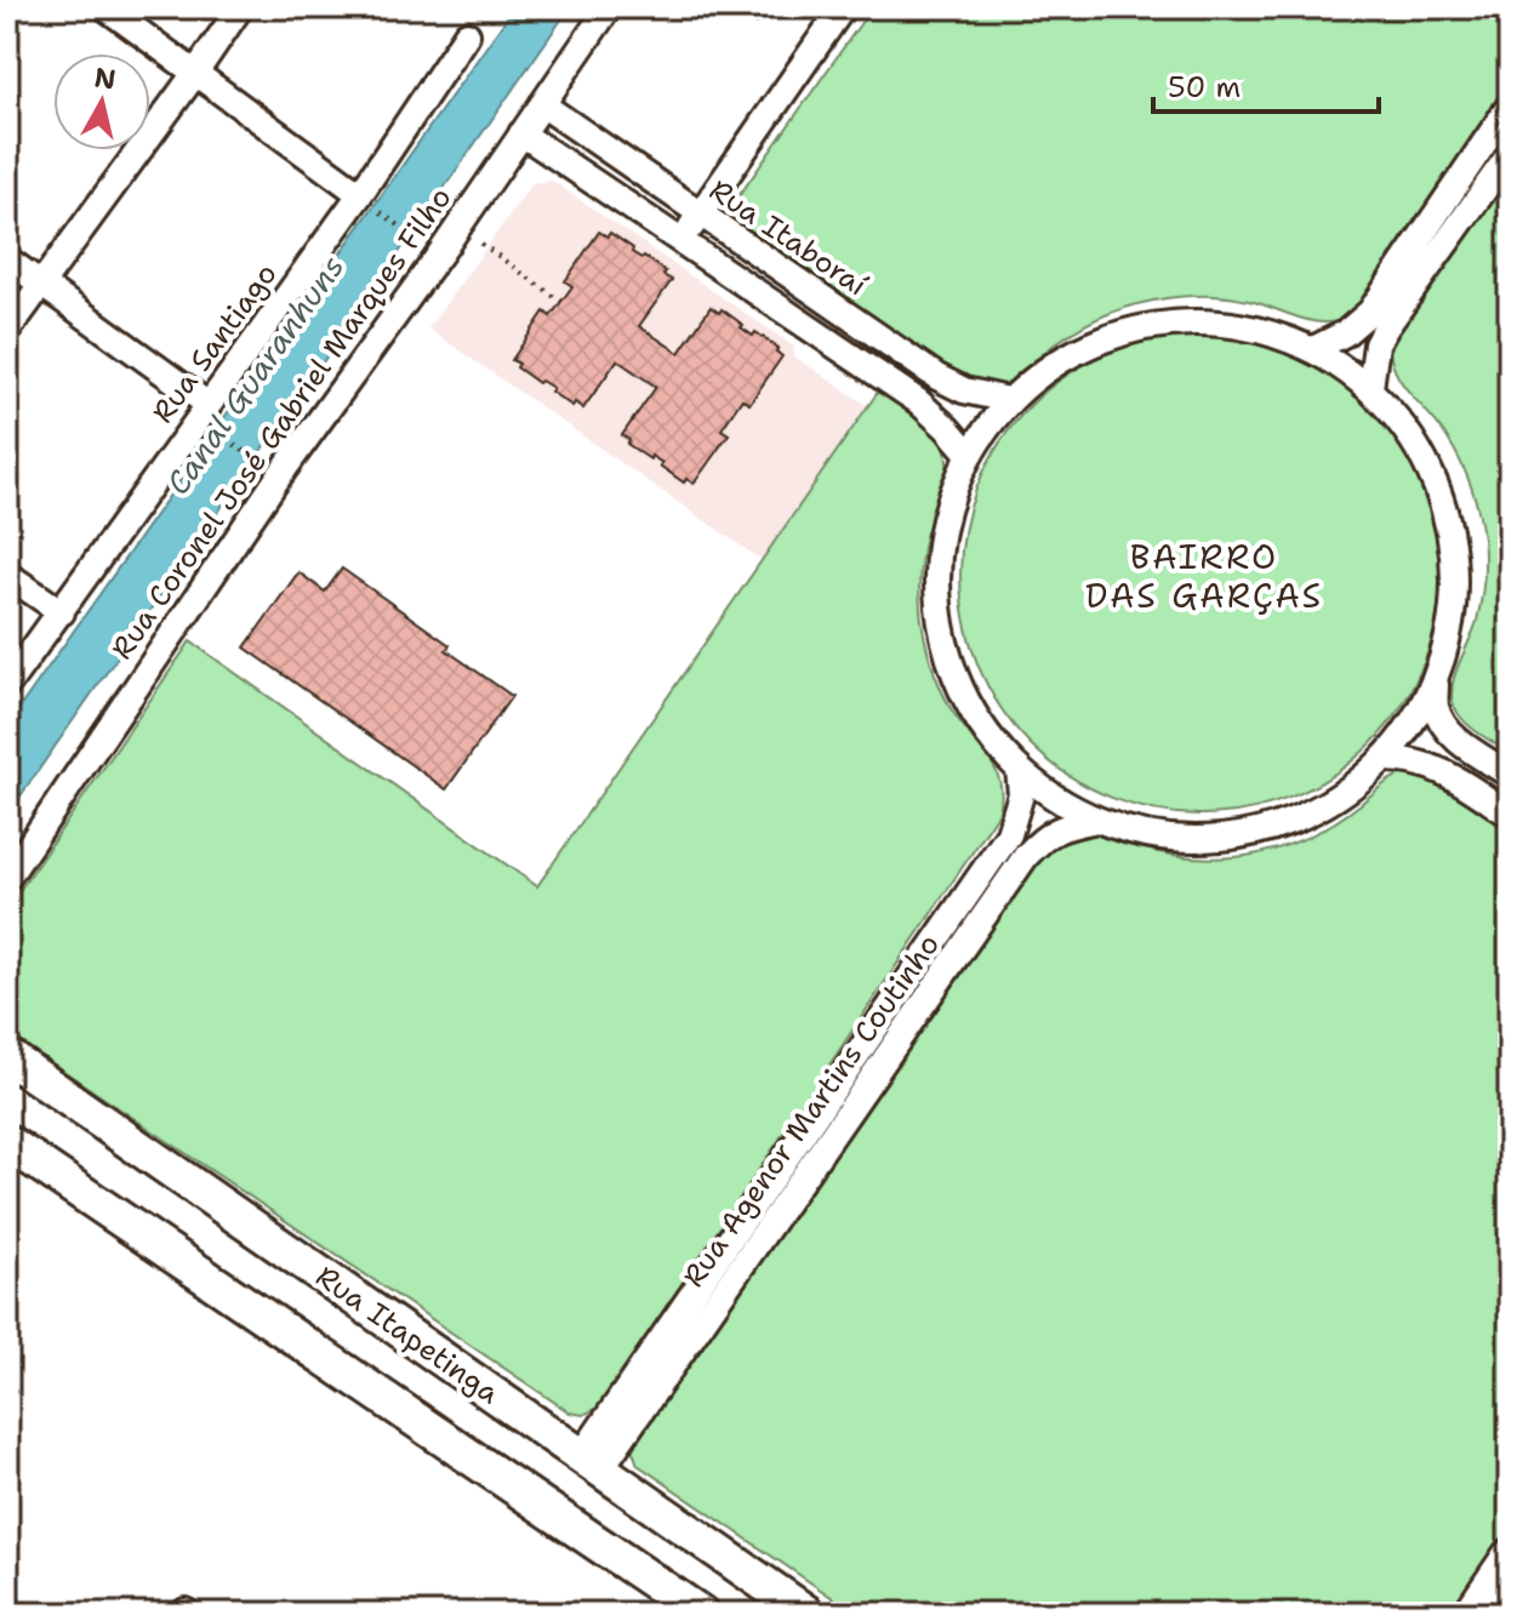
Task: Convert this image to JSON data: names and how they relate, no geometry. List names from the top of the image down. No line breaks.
{"streets":{"street":["Rua Itaboraí","Rua Santiago","Rua Coronel José Gabriel Marques Filho","Rua Agenor Martins Coutinho","Rua Itapetinga"]},"crossings":[["Rua Itaboraí","Rua Coronel José Gabriel Marques Filho"],["Rua Agenor Martins Coutinho","Rua Itapetinga"]],"districts":["BAIRRO DAS GARÇAS"],"water":["Canal Guaranhuns"],"scale_bar":"50 m","north":"top"}
